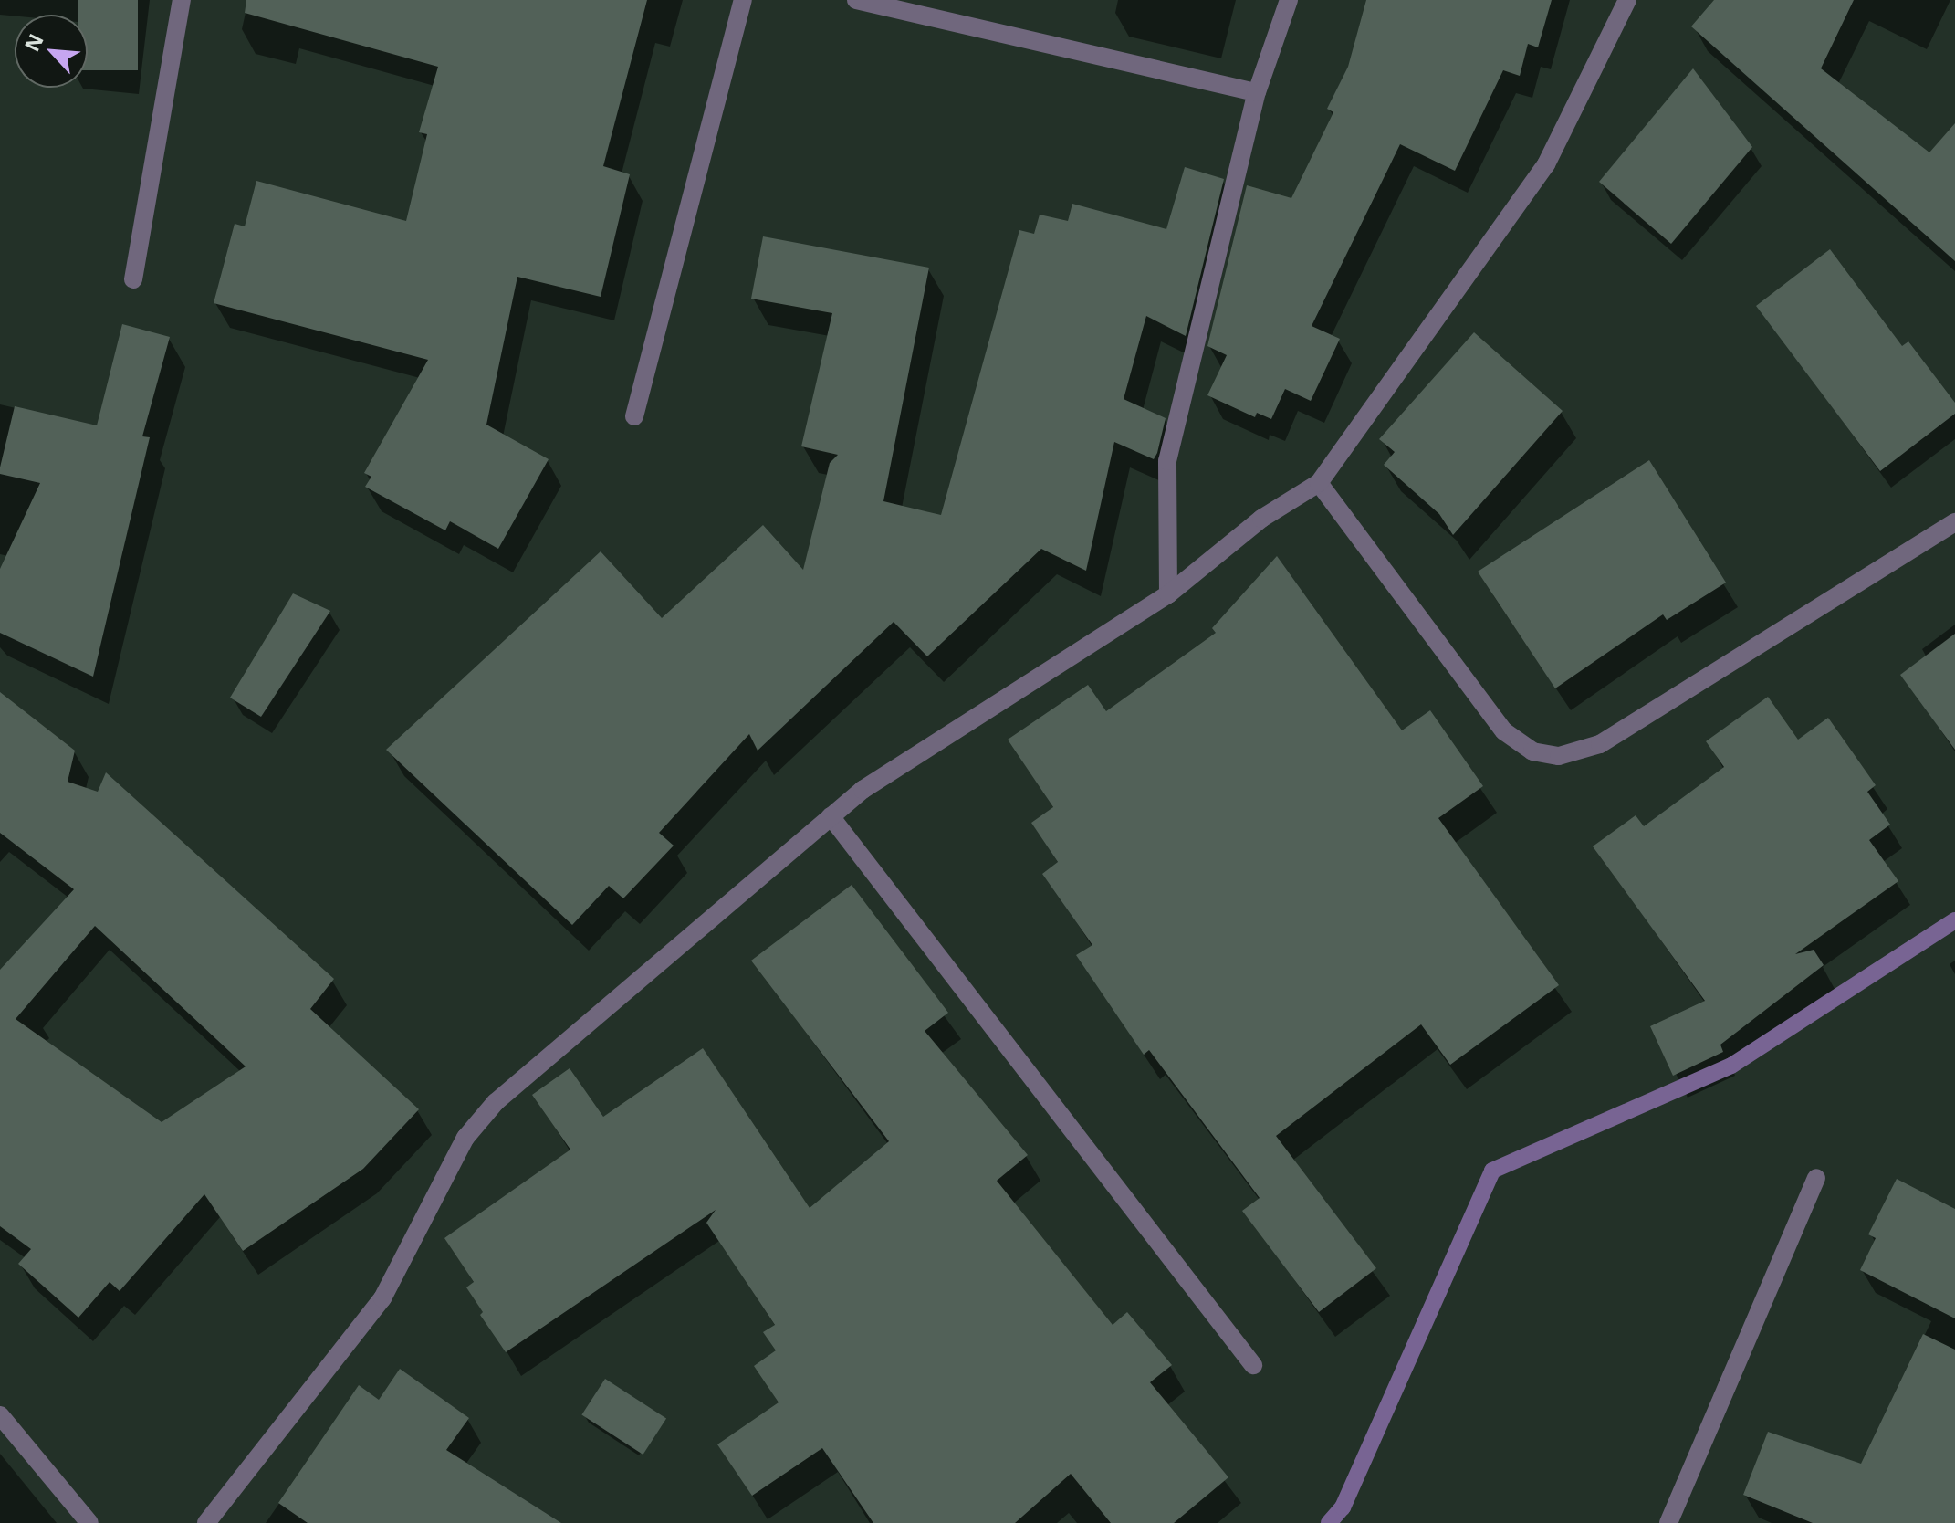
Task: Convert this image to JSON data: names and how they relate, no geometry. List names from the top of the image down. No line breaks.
{"north":"top left"}
